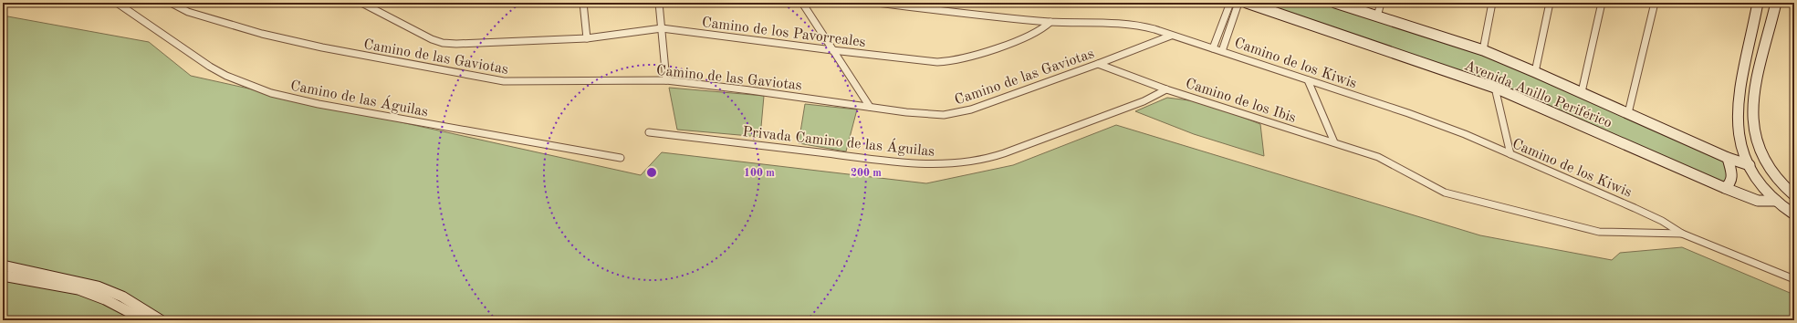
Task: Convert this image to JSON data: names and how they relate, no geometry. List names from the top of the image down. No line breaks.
{"streets":{"street":["Camino de los Pavorreales","Camino de las Gaviotas","Camino de los Kiwis","Avenida Anillo Periférico","Camino de las Águilas","Camino de los Ibis","Privada Camino de las Águilas"]},"crossings":[["Camino de los Pavorreales","Camino de los Kiwis"],["Camino de las Gaviotas","Camino de los Kiwis"],["Camino de las Gaviotas","Camino de los Ibis"],["Camino de los Kiwis","Camino de los Ibis"],["Camino de los Ibis","Privada Camino de las Águilas"]],"rings":["100 m","200 m"]}
